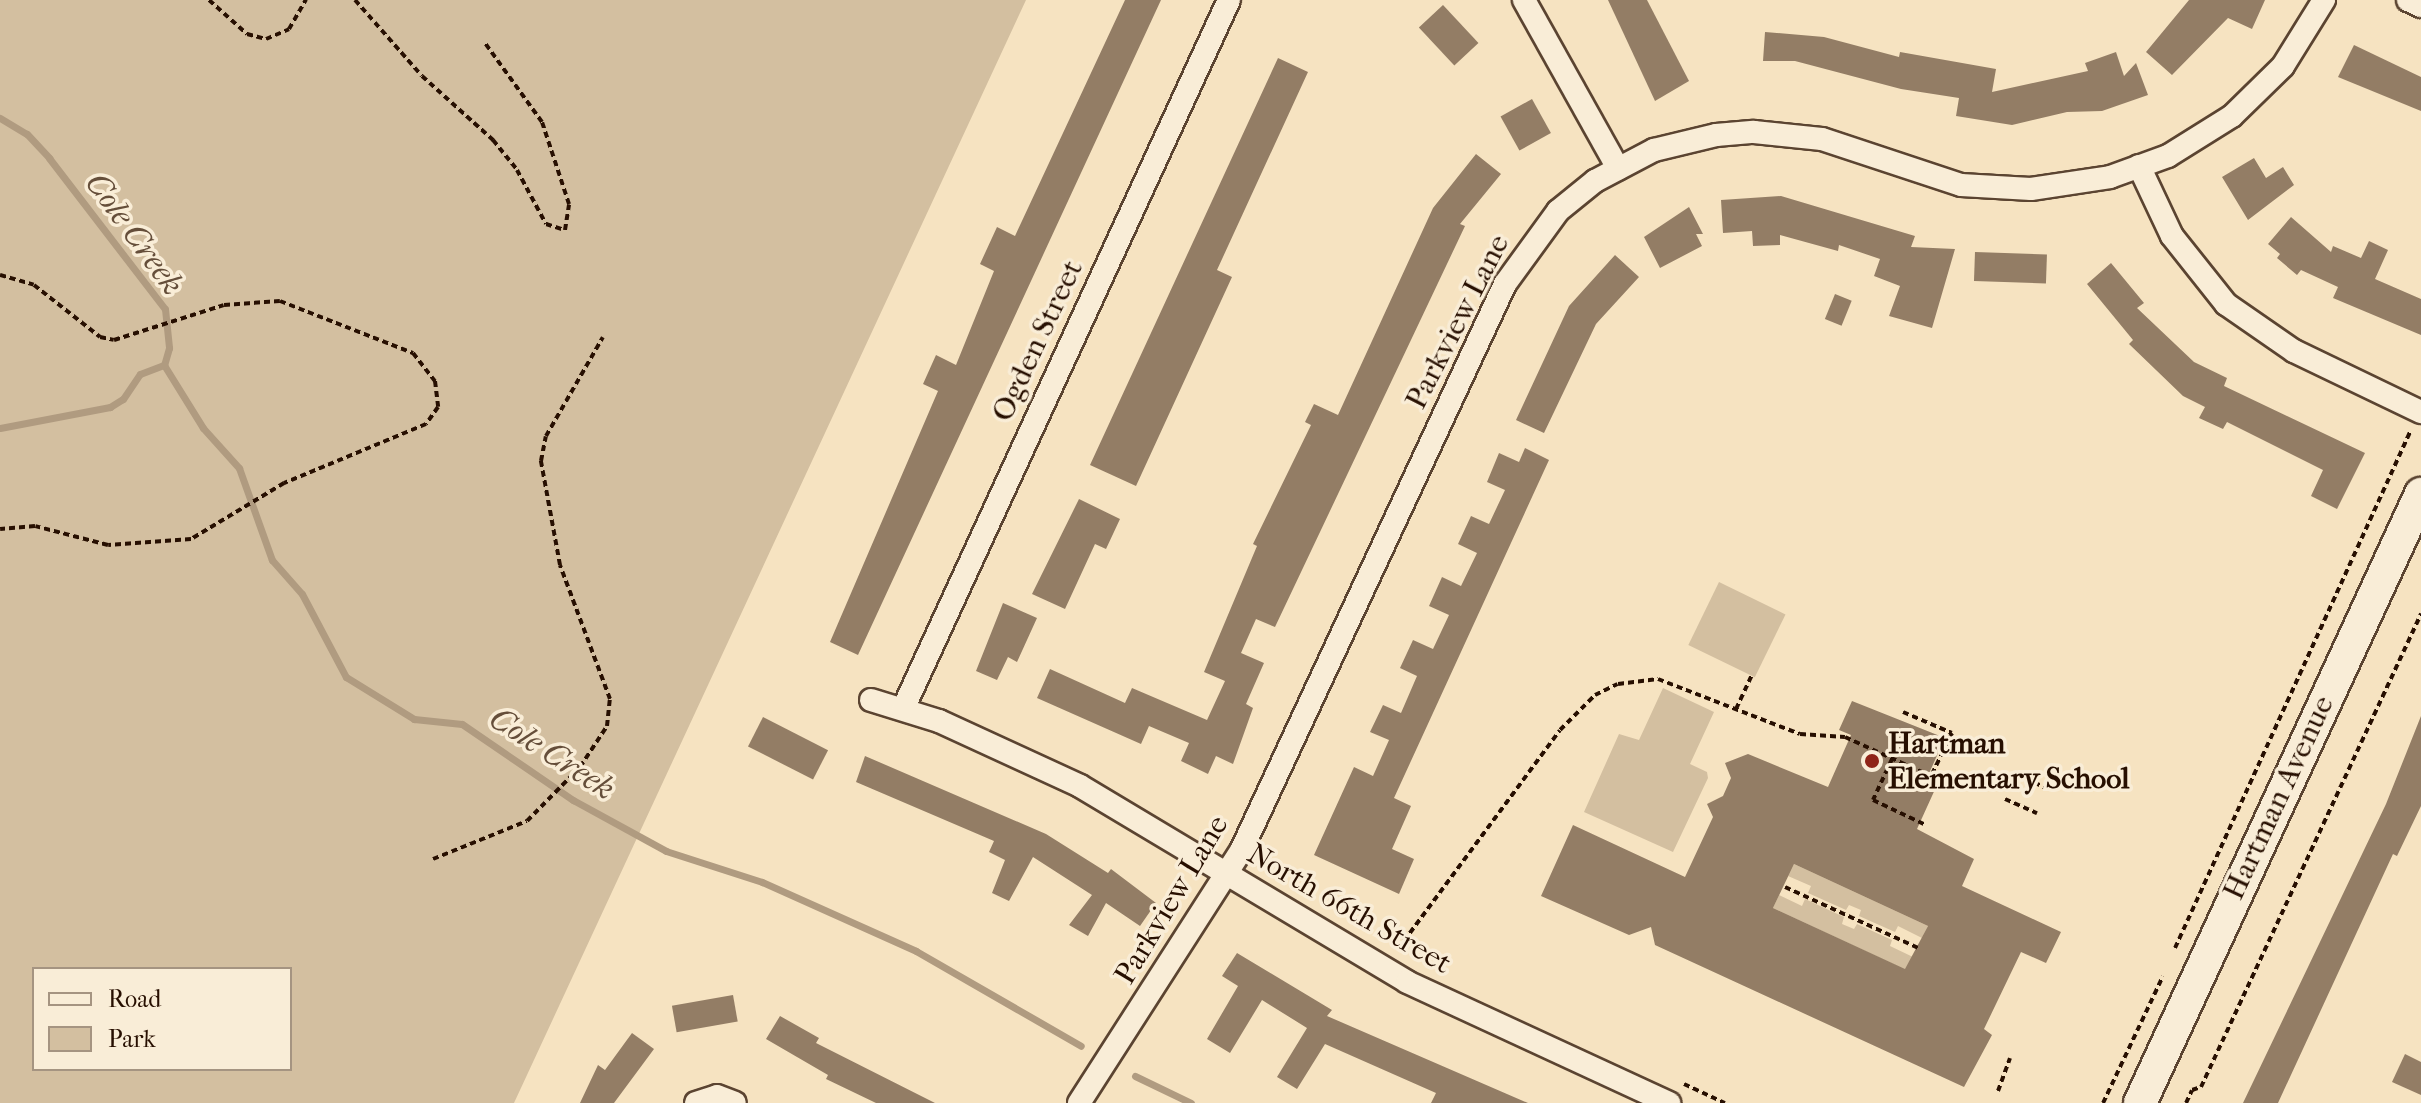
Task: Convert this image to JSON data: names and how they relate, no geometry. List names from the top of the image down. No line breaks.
{"streets":{"main road":["Hartman Avenue"],"street":["Parkview Lane","Ogden Street","North 66th Street"]},"crossings":[["Parkview Lane","North 66th Street"],["Ogden Street","North 66th Street"]],"water":["Cole Creek"],"places":["Hartman Elementary School"],"legend":["Road","Park"]}
